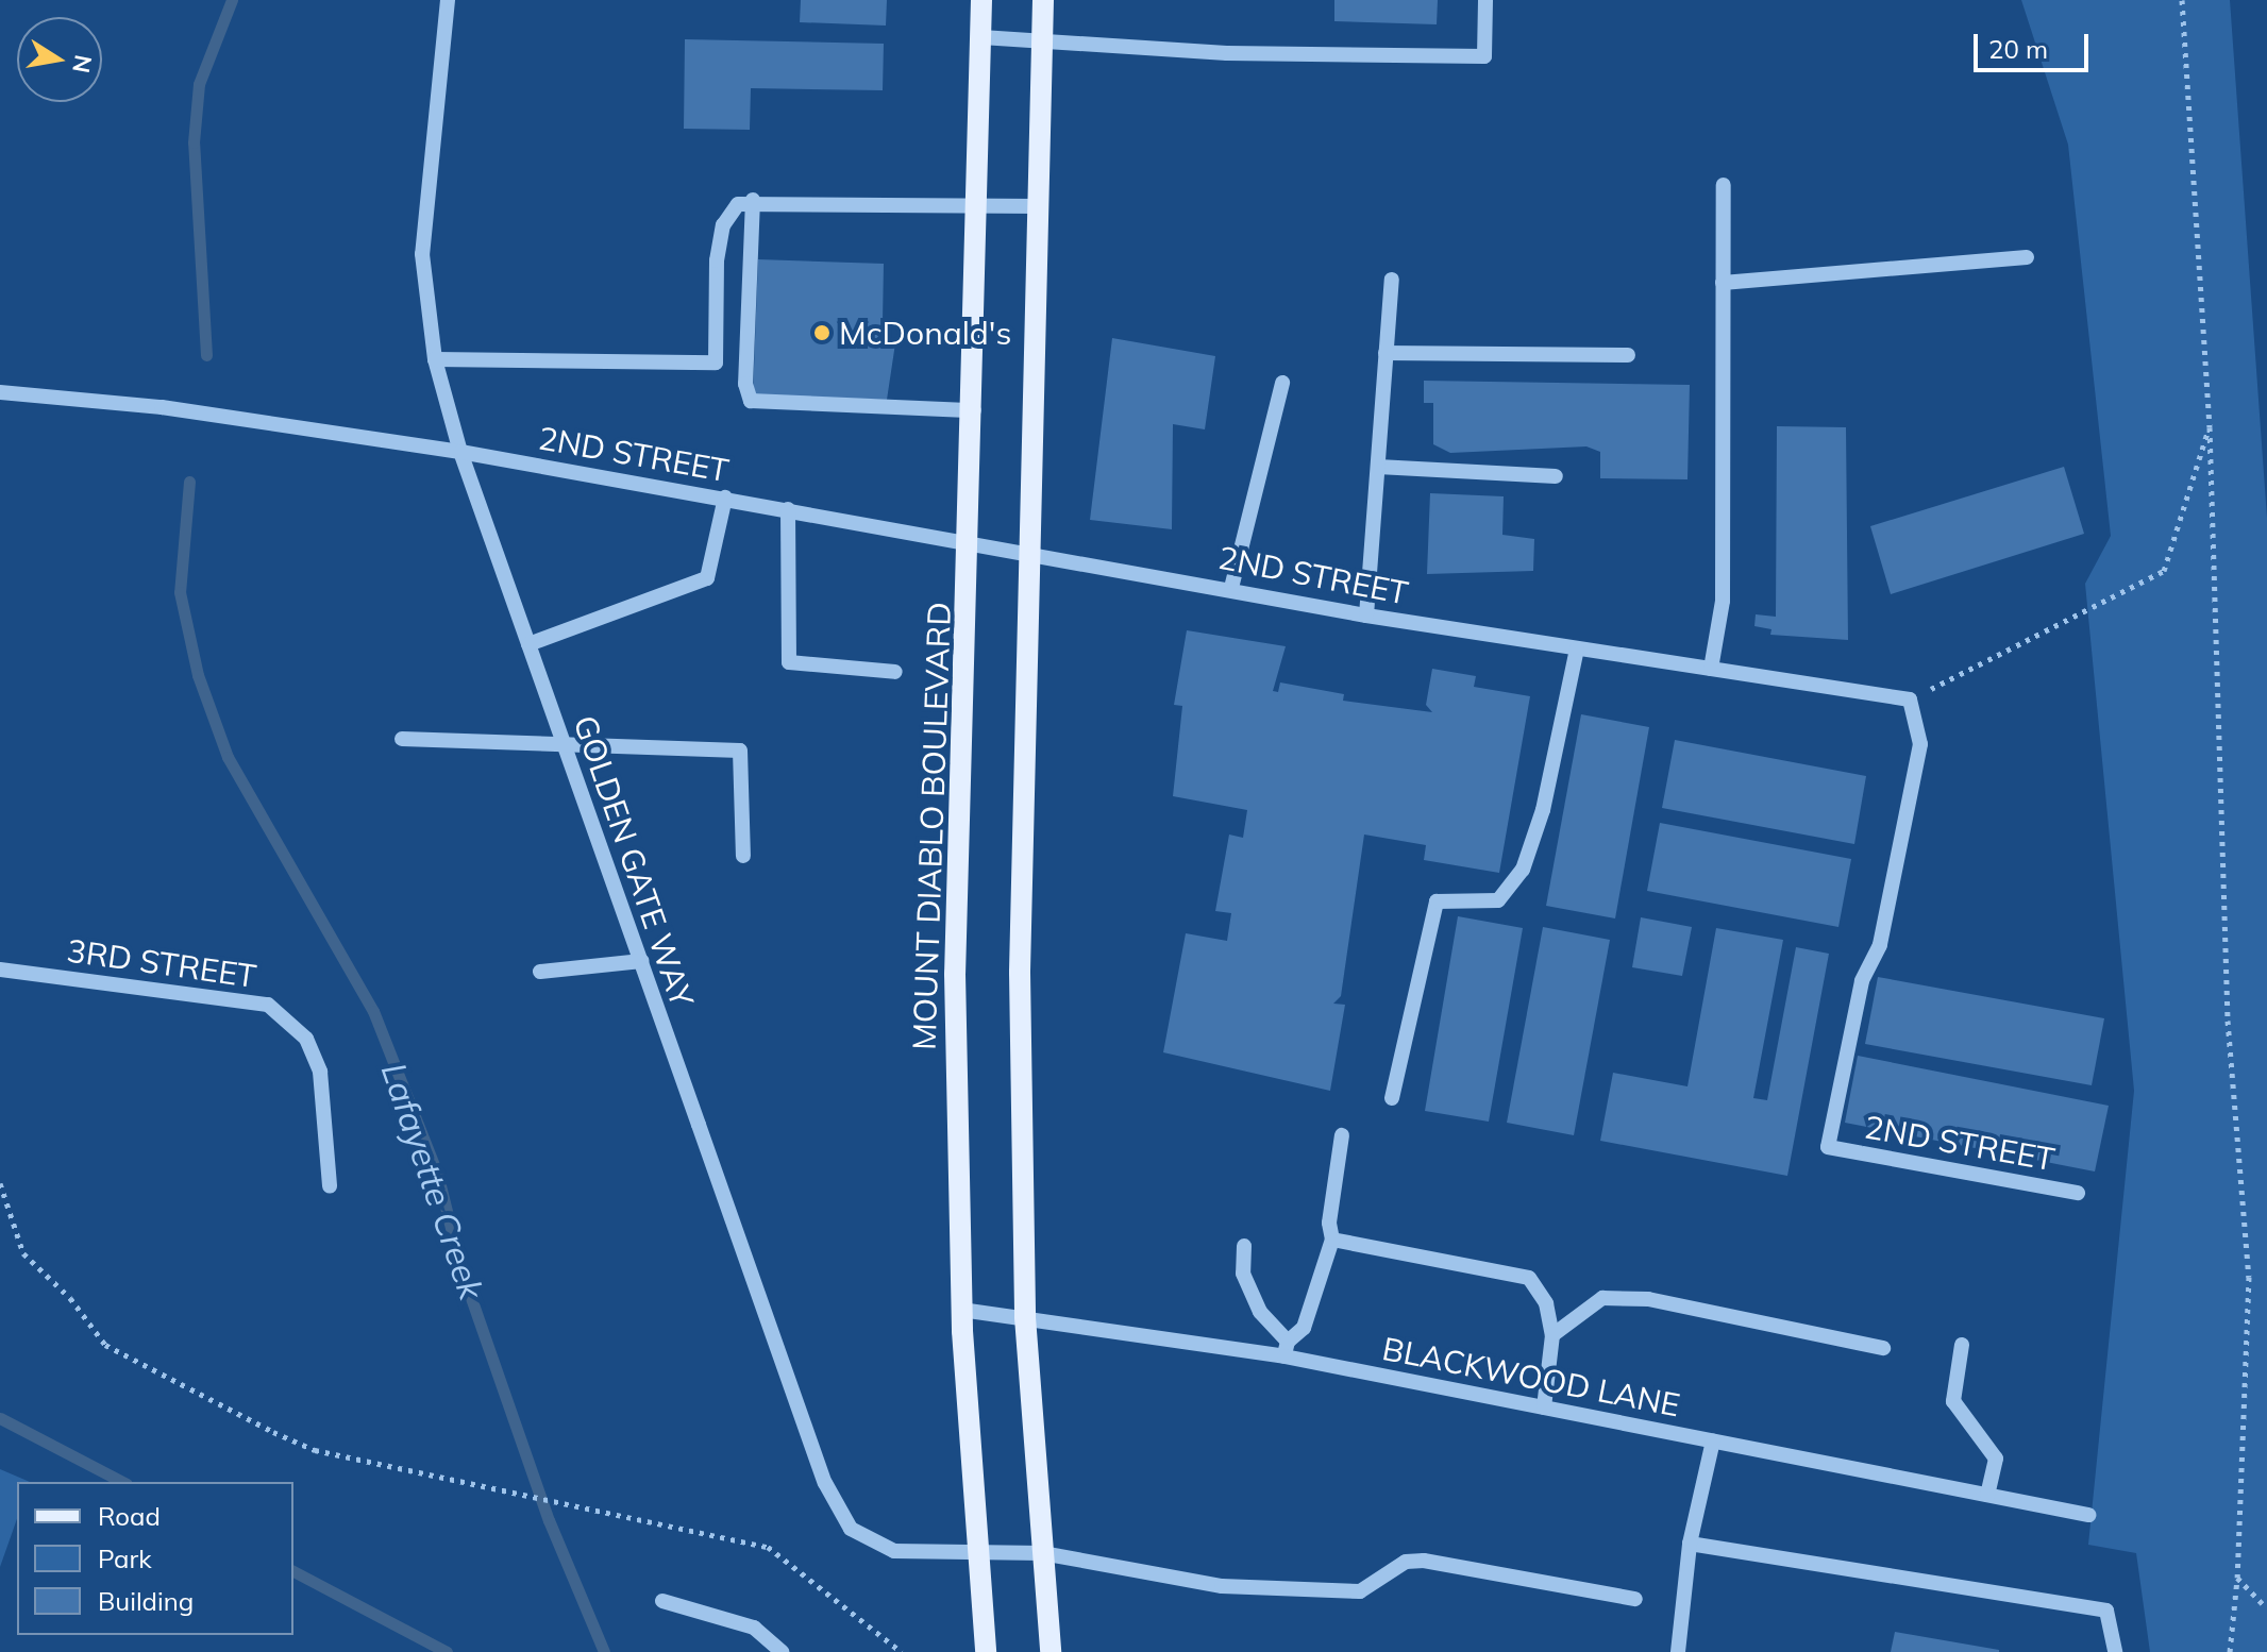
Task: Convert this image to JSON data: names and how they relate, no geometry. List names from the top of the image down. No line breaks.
{"streets":{"main road":["MOUNT DIABLO BOULEVARD"],"street":["2ND STREET","GOLDEN GATE WAY","3RD STREET","BLACKWOOD LANE"]},"crossings":[["2ND STREET","MOUNT DIABLO BOULEVARD"],["2ND STREET","GOLDEN GATE WAY"],["MOUNT DIABLO BOULEVARD","GOLDEN GATE WAY"],["MOUNT DIABLO BOULEVARD","BLACKWOOD LANE"]],"water":["Lafayette Creek"],"places":["McDonald's"],"legend":["Road","Park","Building"],"scale_bar":"20 m","north":"right"}
